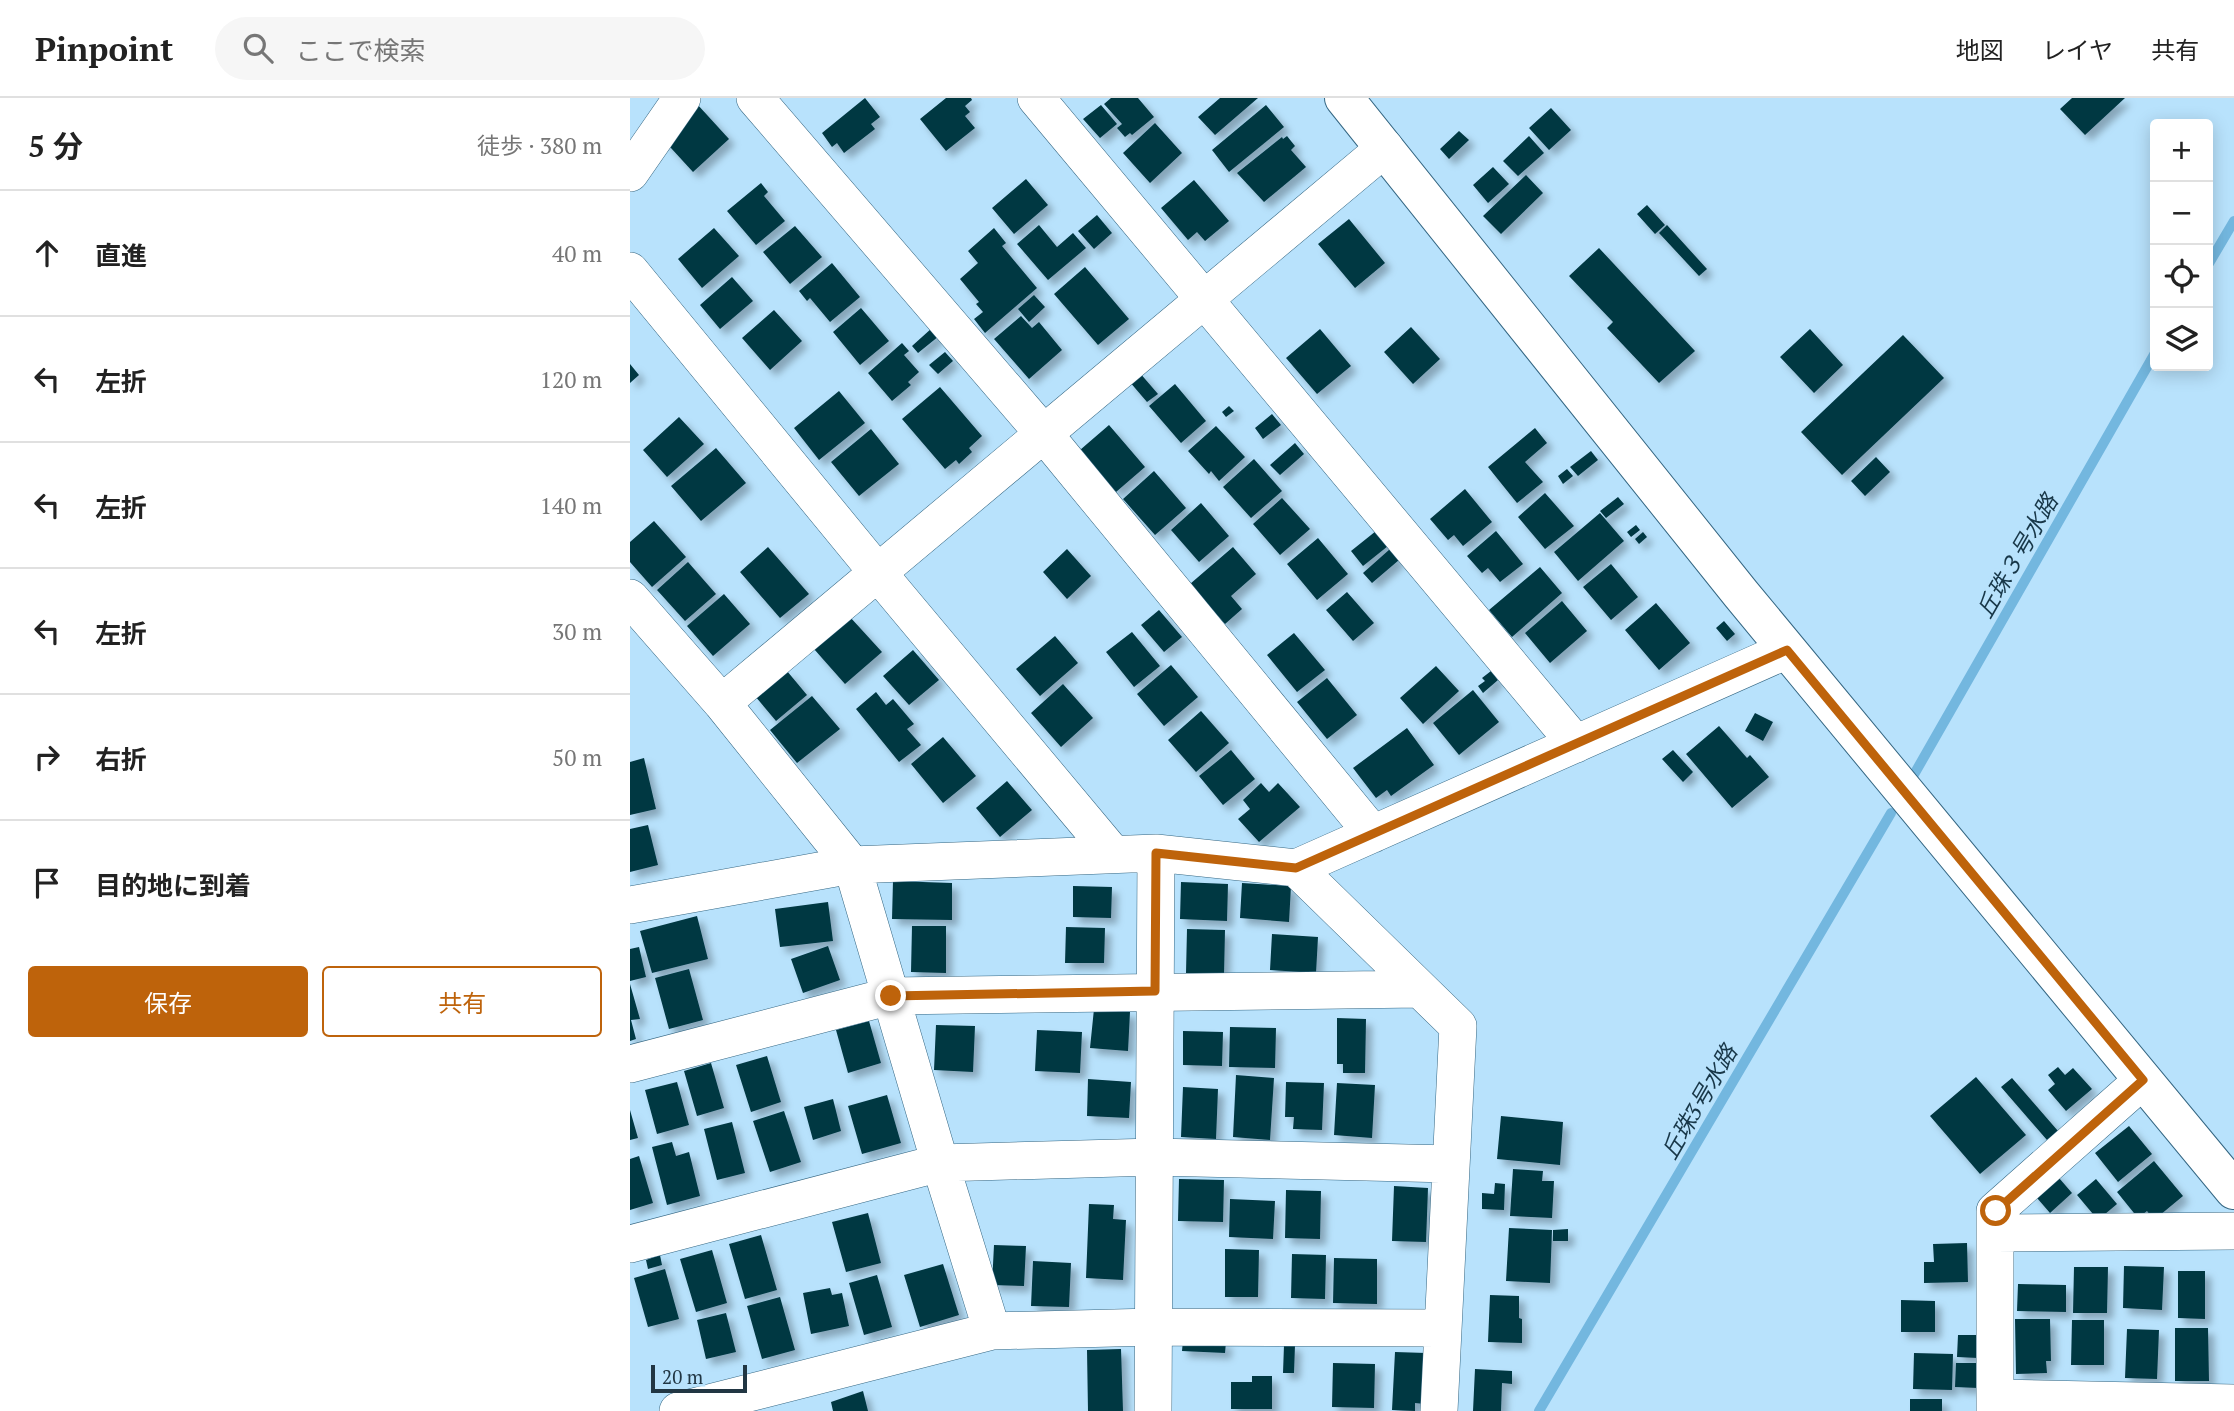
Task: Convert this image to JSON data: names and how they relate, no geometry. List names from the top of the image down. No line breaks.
{"water":["丘珠３号水路","丘珠3号水路"],"scale_bar":"20 m","page":{"header":"Pinpoint","search":"ここで検索","nav":["地図","レイヤ","共有"],"heading":["5 分","徒歩 · 380 m"],"map_buttons":["+","−"],"list":[["直進","40 m"],["左折","120 m"],["左折","140 m"],["左折","30 m"],["右折","50 m"],"目的地に到着"],"buttons":["保存","共有"],"scale":"20 m"}}
